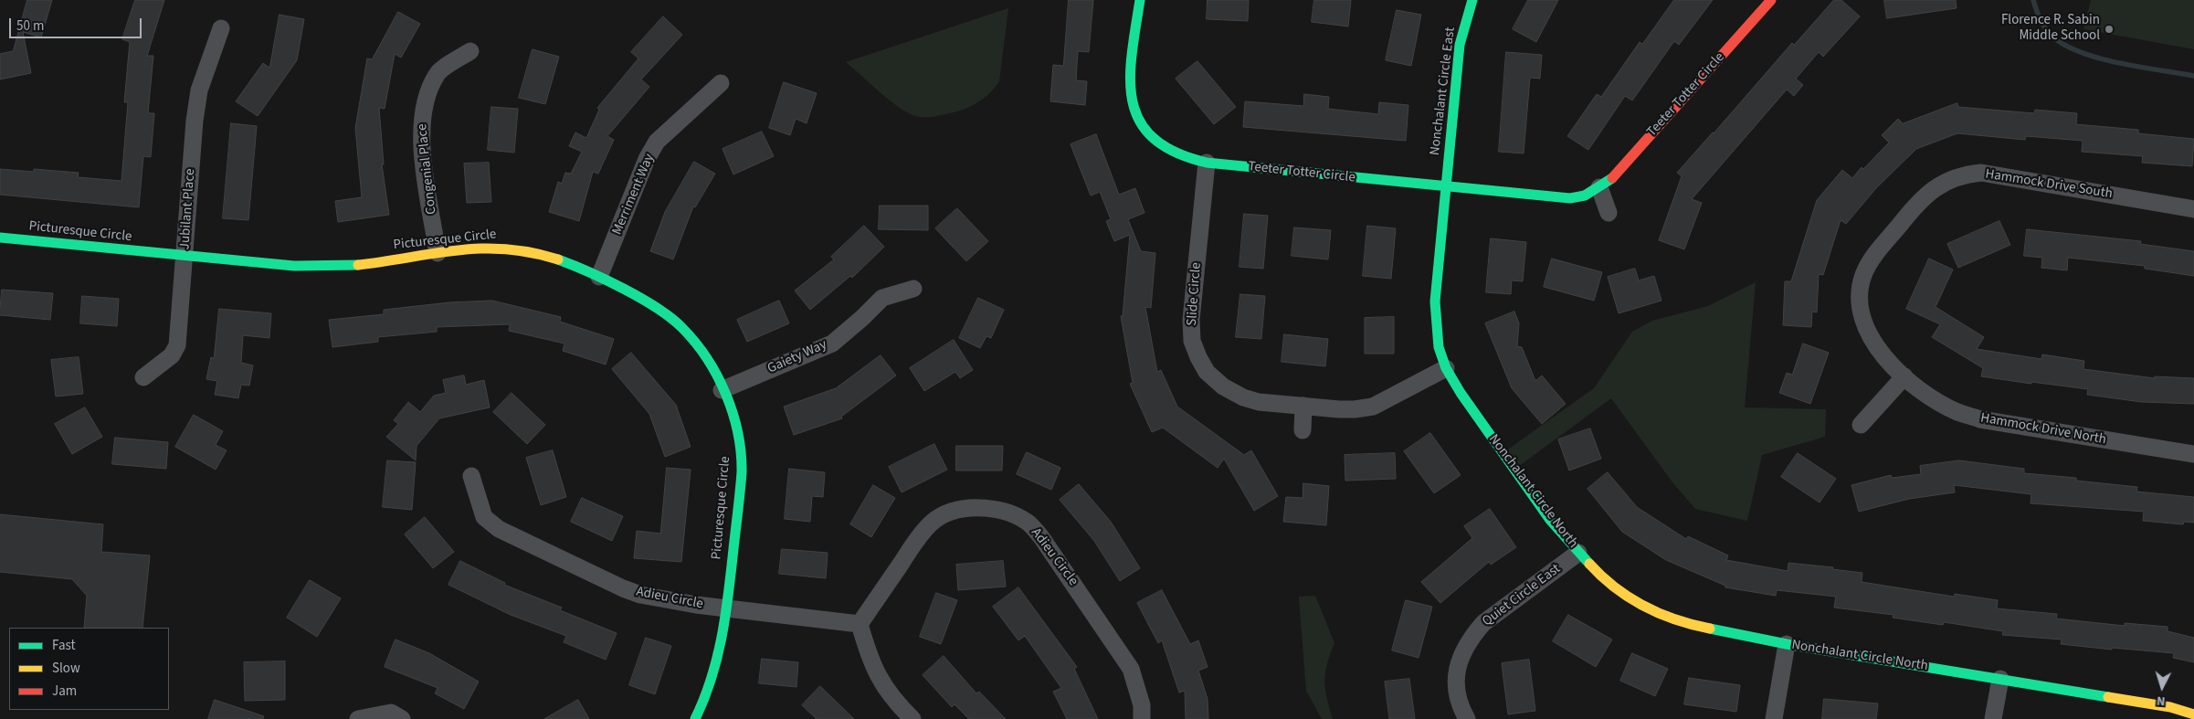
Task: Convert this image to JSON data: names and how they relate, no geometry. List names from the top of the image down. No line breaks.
{"streets":{"street":["Nonchalant Circle East","Teeter Totter Circle","Congenial Place","Hammock Drive South","Merriment Way","Jubilant Place","Picturesque Circle","Slide Circle","Gaiety Way","Hammock Drive North","Nonchalant Circle North","Adieu Circle","Quiet Circle East"]},"crossings":[["Nonchalant Circle East","Teeter Totter Circle"],["Nonchalant Circle East","Nonchalant Circle North"],["Teeter Totter Circle","Slide Circle"],["Teeter Totter Circle","Nonchalant Circle North"],["Congenial Place","Picturesque Circle"],["Hammock Drive South","Hammock Drive North"],["Merriment Way","Picturesque Circle"],["Jubilant Place","Picturesque Circle"],["Picturesque Circle","Gaiety Way"],["Picturesque Circle","Adieu Circle"],["Slide Circle","Nonchalant Circle North"],["Nonchalant Circle North","Quiet Circle East"]],"places":["Florence R. Sabin Middle School"],"legend":["Fast","Slow","Jam"],"scale_bar":"50 m","north":"bottom"}
